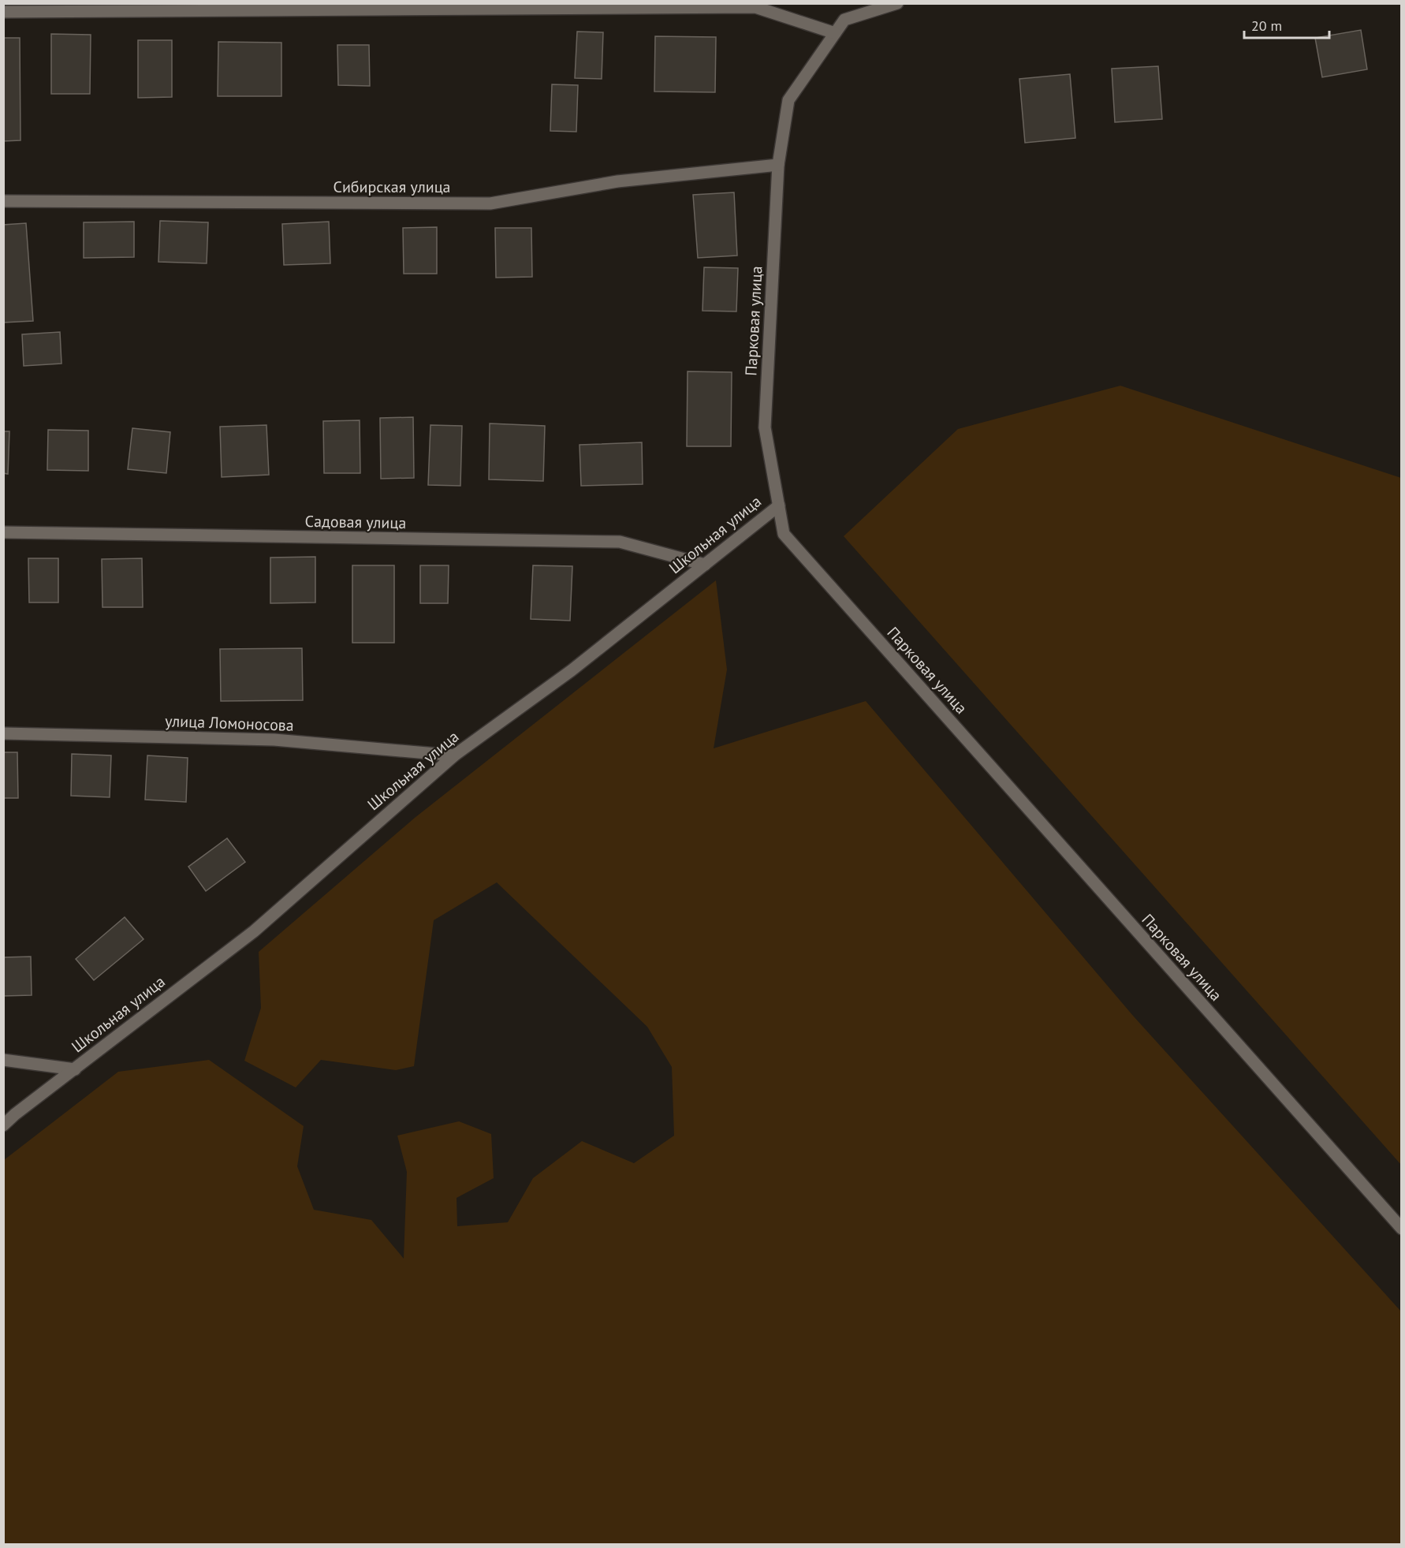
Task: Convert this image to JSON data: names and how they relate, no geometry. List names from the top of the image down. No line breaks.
{"streets":{"street":["Сибирская улица","Парковая улица","Садовая улица","Школьная улица","улица Ломоносова"]},"crossings":[["Сибирская улица","Парковая улица"],["Парковая улица","Школьная улица"],["Садовая улица","Школьная улица"],["Школьная улица","улица Ломоносова"]],"scale_bar":"20 m"}
